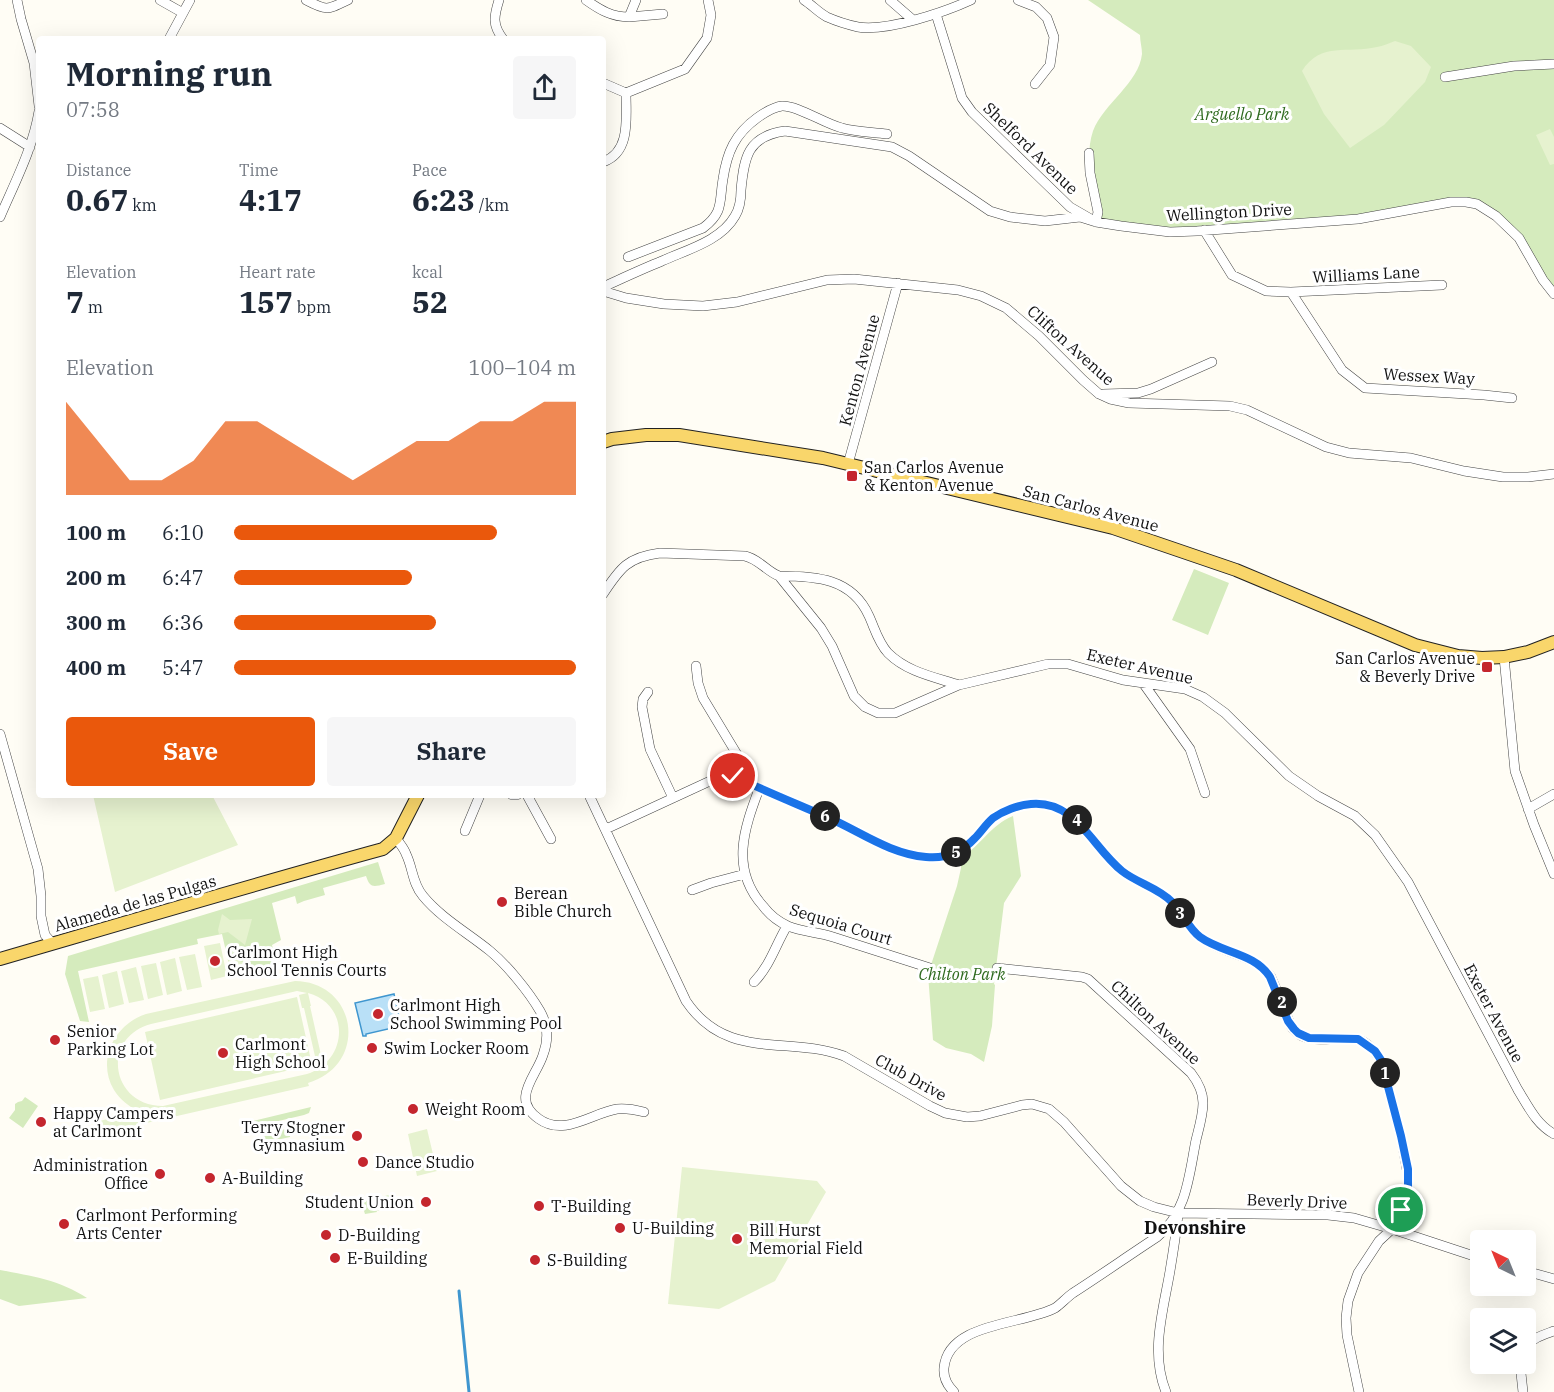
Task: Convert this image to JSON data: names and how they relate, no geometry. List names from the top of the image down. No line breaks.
{"streets":{"main road":["San Carlos Avenue","Alameda de las Pulgas"],"street":["Shelford Avenue","Wellington Drive","Williams Lane","Clifton Avenue","Kenton Avenue","Wessex Way","Exeter Avenue","Sequoia Court","Chilton Avenue","Club Drive","Beverly Drive"]},"crossings":[["Shelford Avenue","Wellington Drive"],["Williams Lane","Wessex Way"],["Clifton Avenue","Kenton Avenue"],["Kenton Avenue","San Carlos Avenue"],["Chilton Avenue","Club Drive"],["Chilton Avenue","Beverly Drive"],["Club Drive","Beverly Drive"]],"districts":["Devonshire"],"parks":["Arguello Park","Chilton Park"],"places":{"transit":["San Carlos Avenue & Kenton Avenue","San Carlos Avenue & Beverly Drive"],"other":["Berean Bible Church","Carlmont High School Tennis Courts","Carlmont High School Swimming Pool","Senior Parking Lot","Swim Locker Room","Carlmont High School","Weight Room","Happy Campers at Carlmont","Terry Stogner Gymnasium","Dance Studio","Administration Office","A-Building","Student Union","T-Building","Carlmont Performing Arts Center","U-Building","D-Building","Bill Hurst Memorial Field","E-Building","S-Building"]},"north":"top left","page":{"heading":["Morning run","07:58"],"stats":[["Distance","0.67 km"],["Time","4:17"],["Pace","6:23 /km"],["Elevation","7 m"],["Heart rate","157 bpm"],["kcal","52"]],"chart":["Elevation","100–104 m"],"list":[{"name":"100 m","note":"6:10"},{"name":"200 m","note":"6:47"},{"name":"300 m","note":"6:36"},{"name":"400 m","note":"5:47"}],"buttons":["Save","Share"],"pins":["6","4","5","3","2","1"]}}
